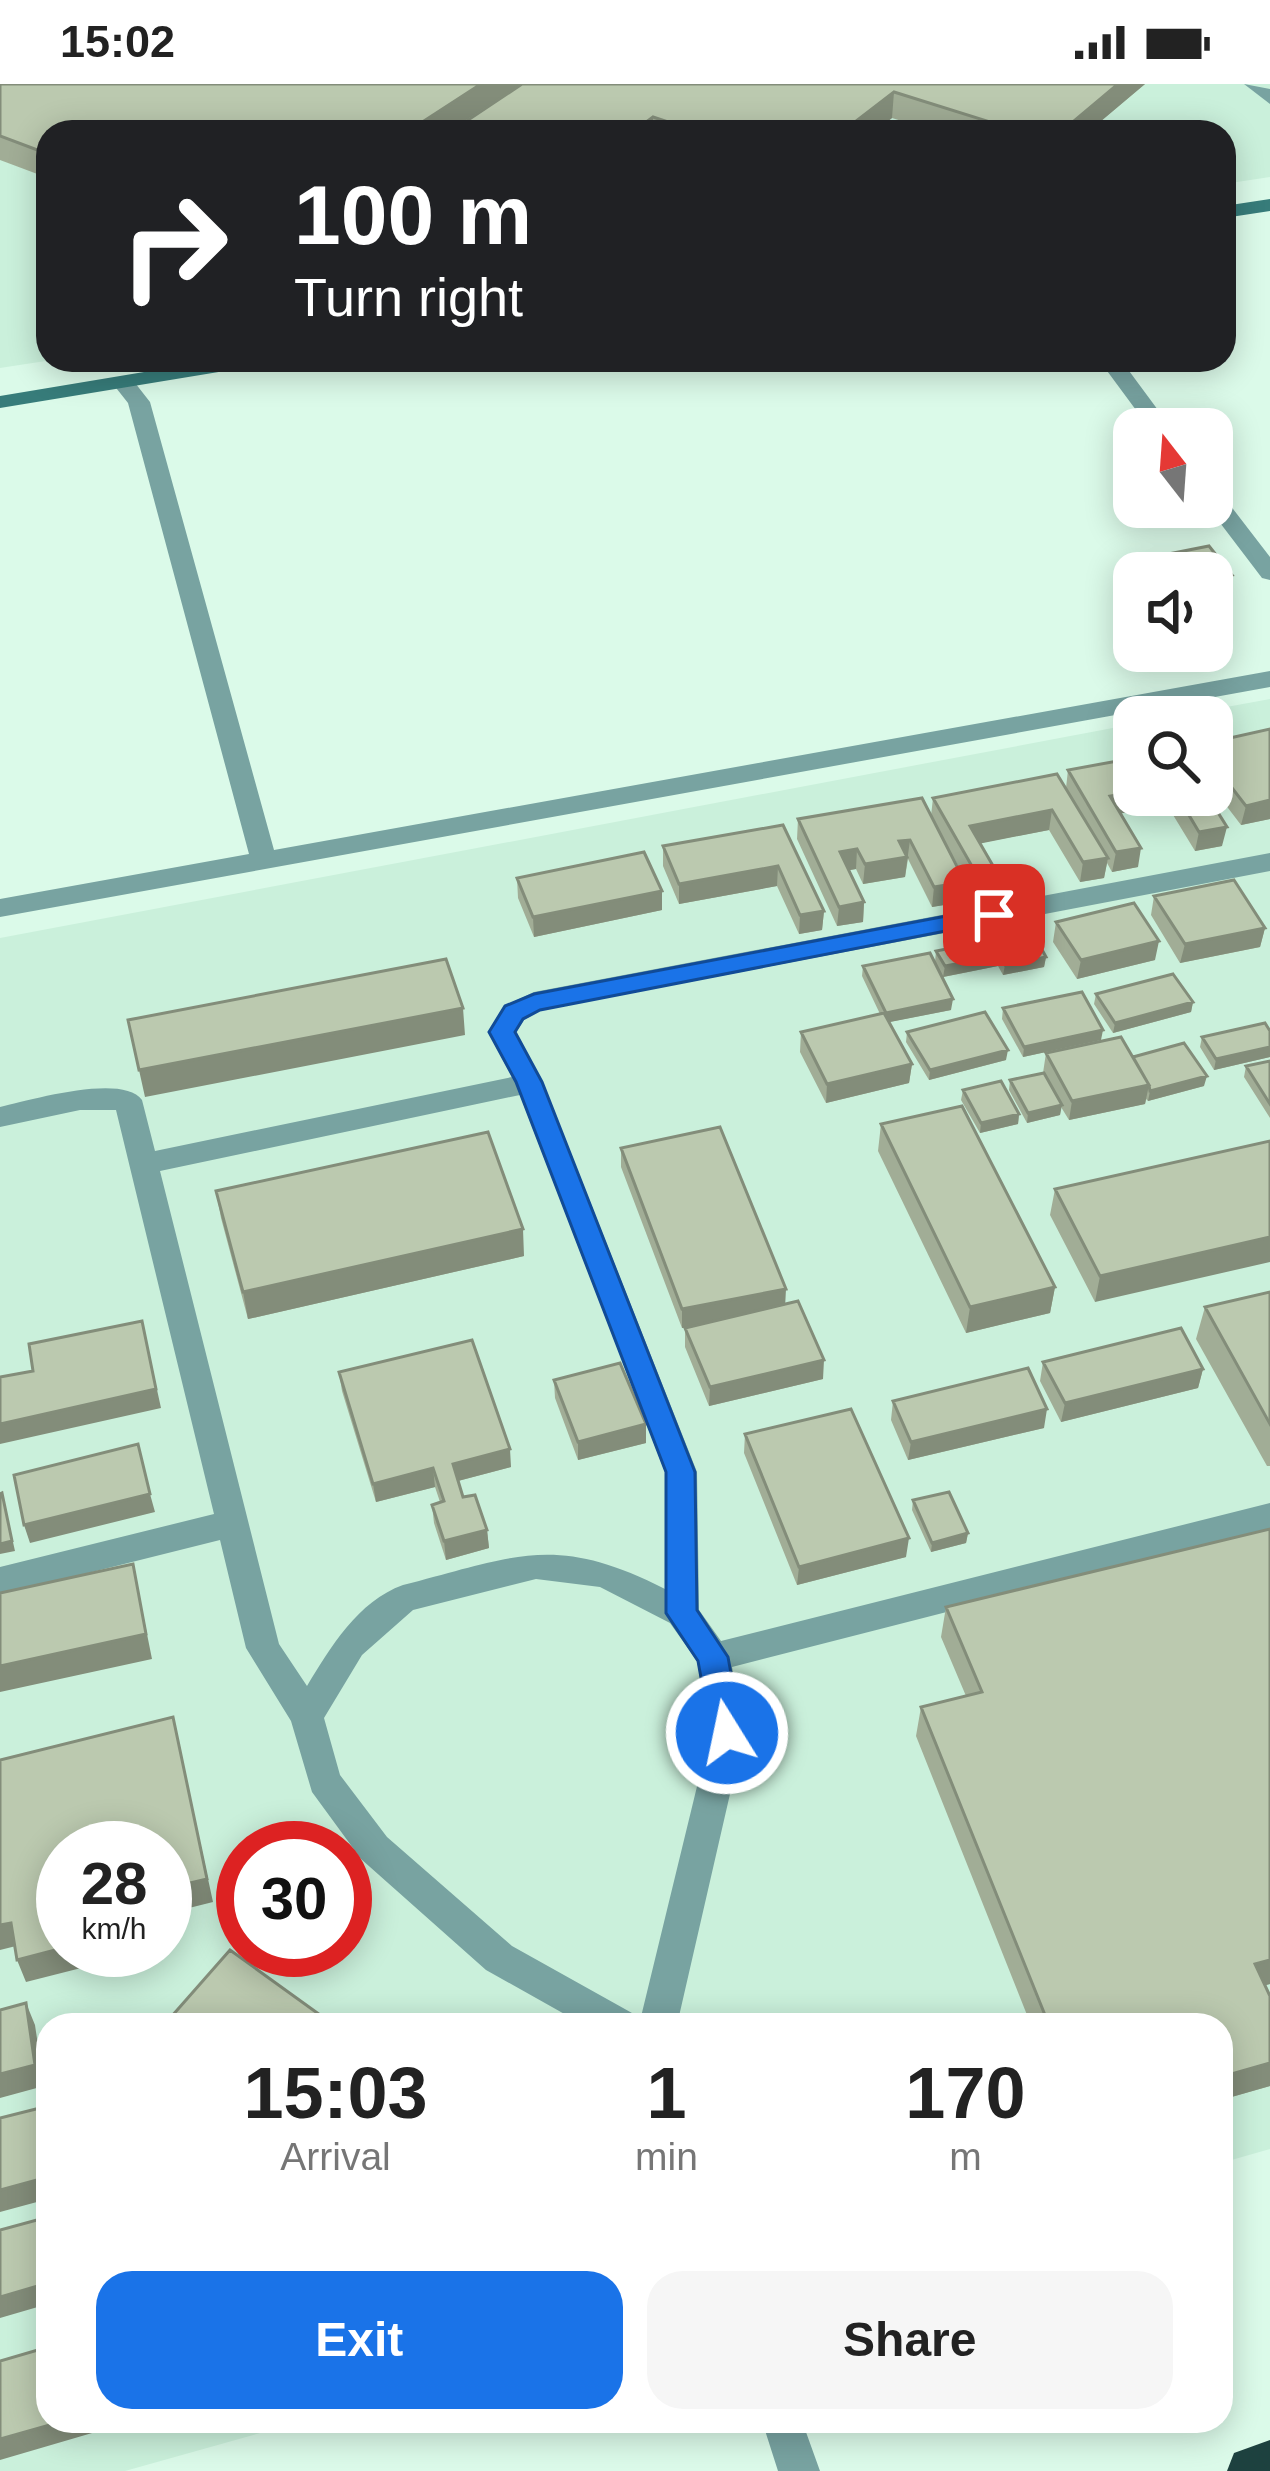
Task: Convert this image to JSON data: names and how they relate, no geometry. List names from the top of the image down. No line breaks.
{"north":"top","page":{"status":"15:02","turn":["100 m","Turn right"],"speed":"28 km/h","limit":"30","eta":["15:03","Arrival","1","min","170","m"],"buttons":["Exit","Share"]}}
